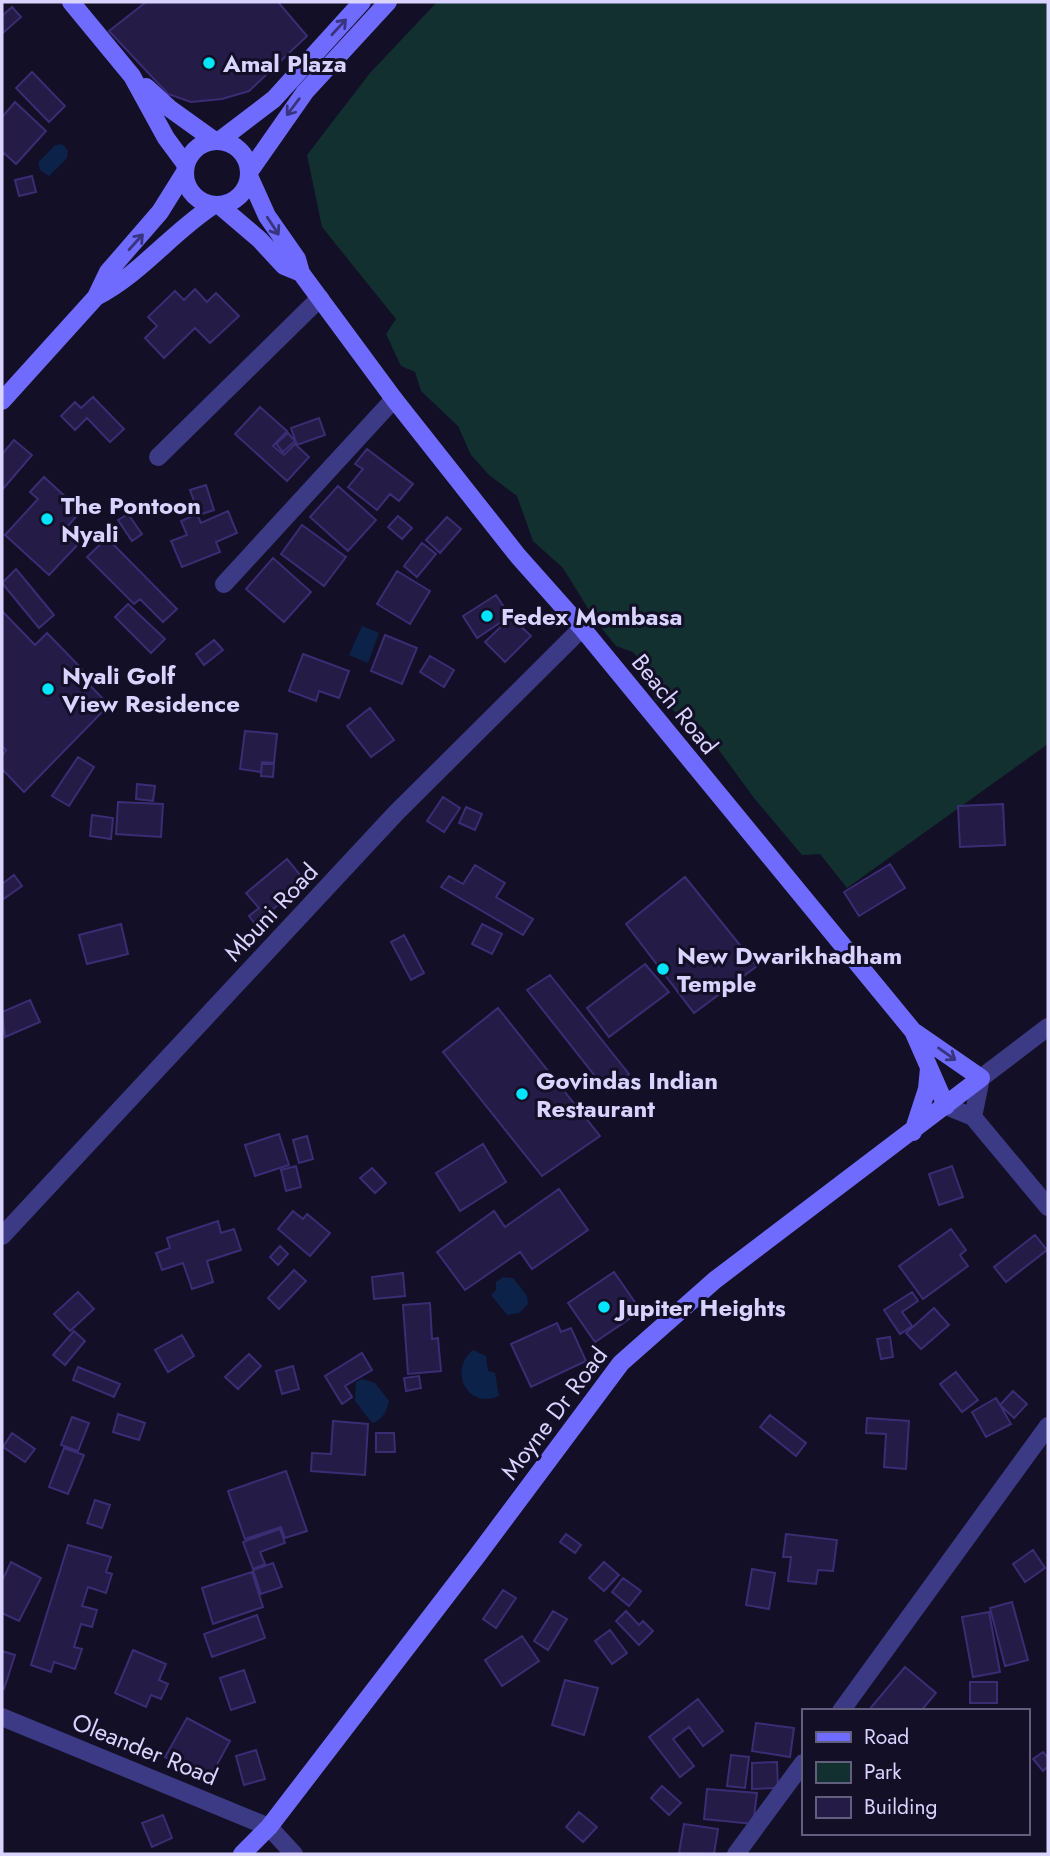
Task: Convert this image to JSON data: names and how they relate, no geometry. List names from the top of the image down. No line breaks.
{"streets":{"main road":["Beach Road","Moyne Dr Road"],"street":["Mbuni Road","Oleander Road"]},"crossings":[["Beach Road","Mbuni Road"],["Beach Road","Moyne Dr Road"],["Moyne Dr Road","Oleander Road"]],"places":["Amal Plaza","The Pontoon Nyali","Fedex Mombasa","Nyali Golf View Residence","New Dwarikhadham Temple","Govindas Indian Restaurant","Jupiter Heights"],"legend":["Road","Park","Building"]}
